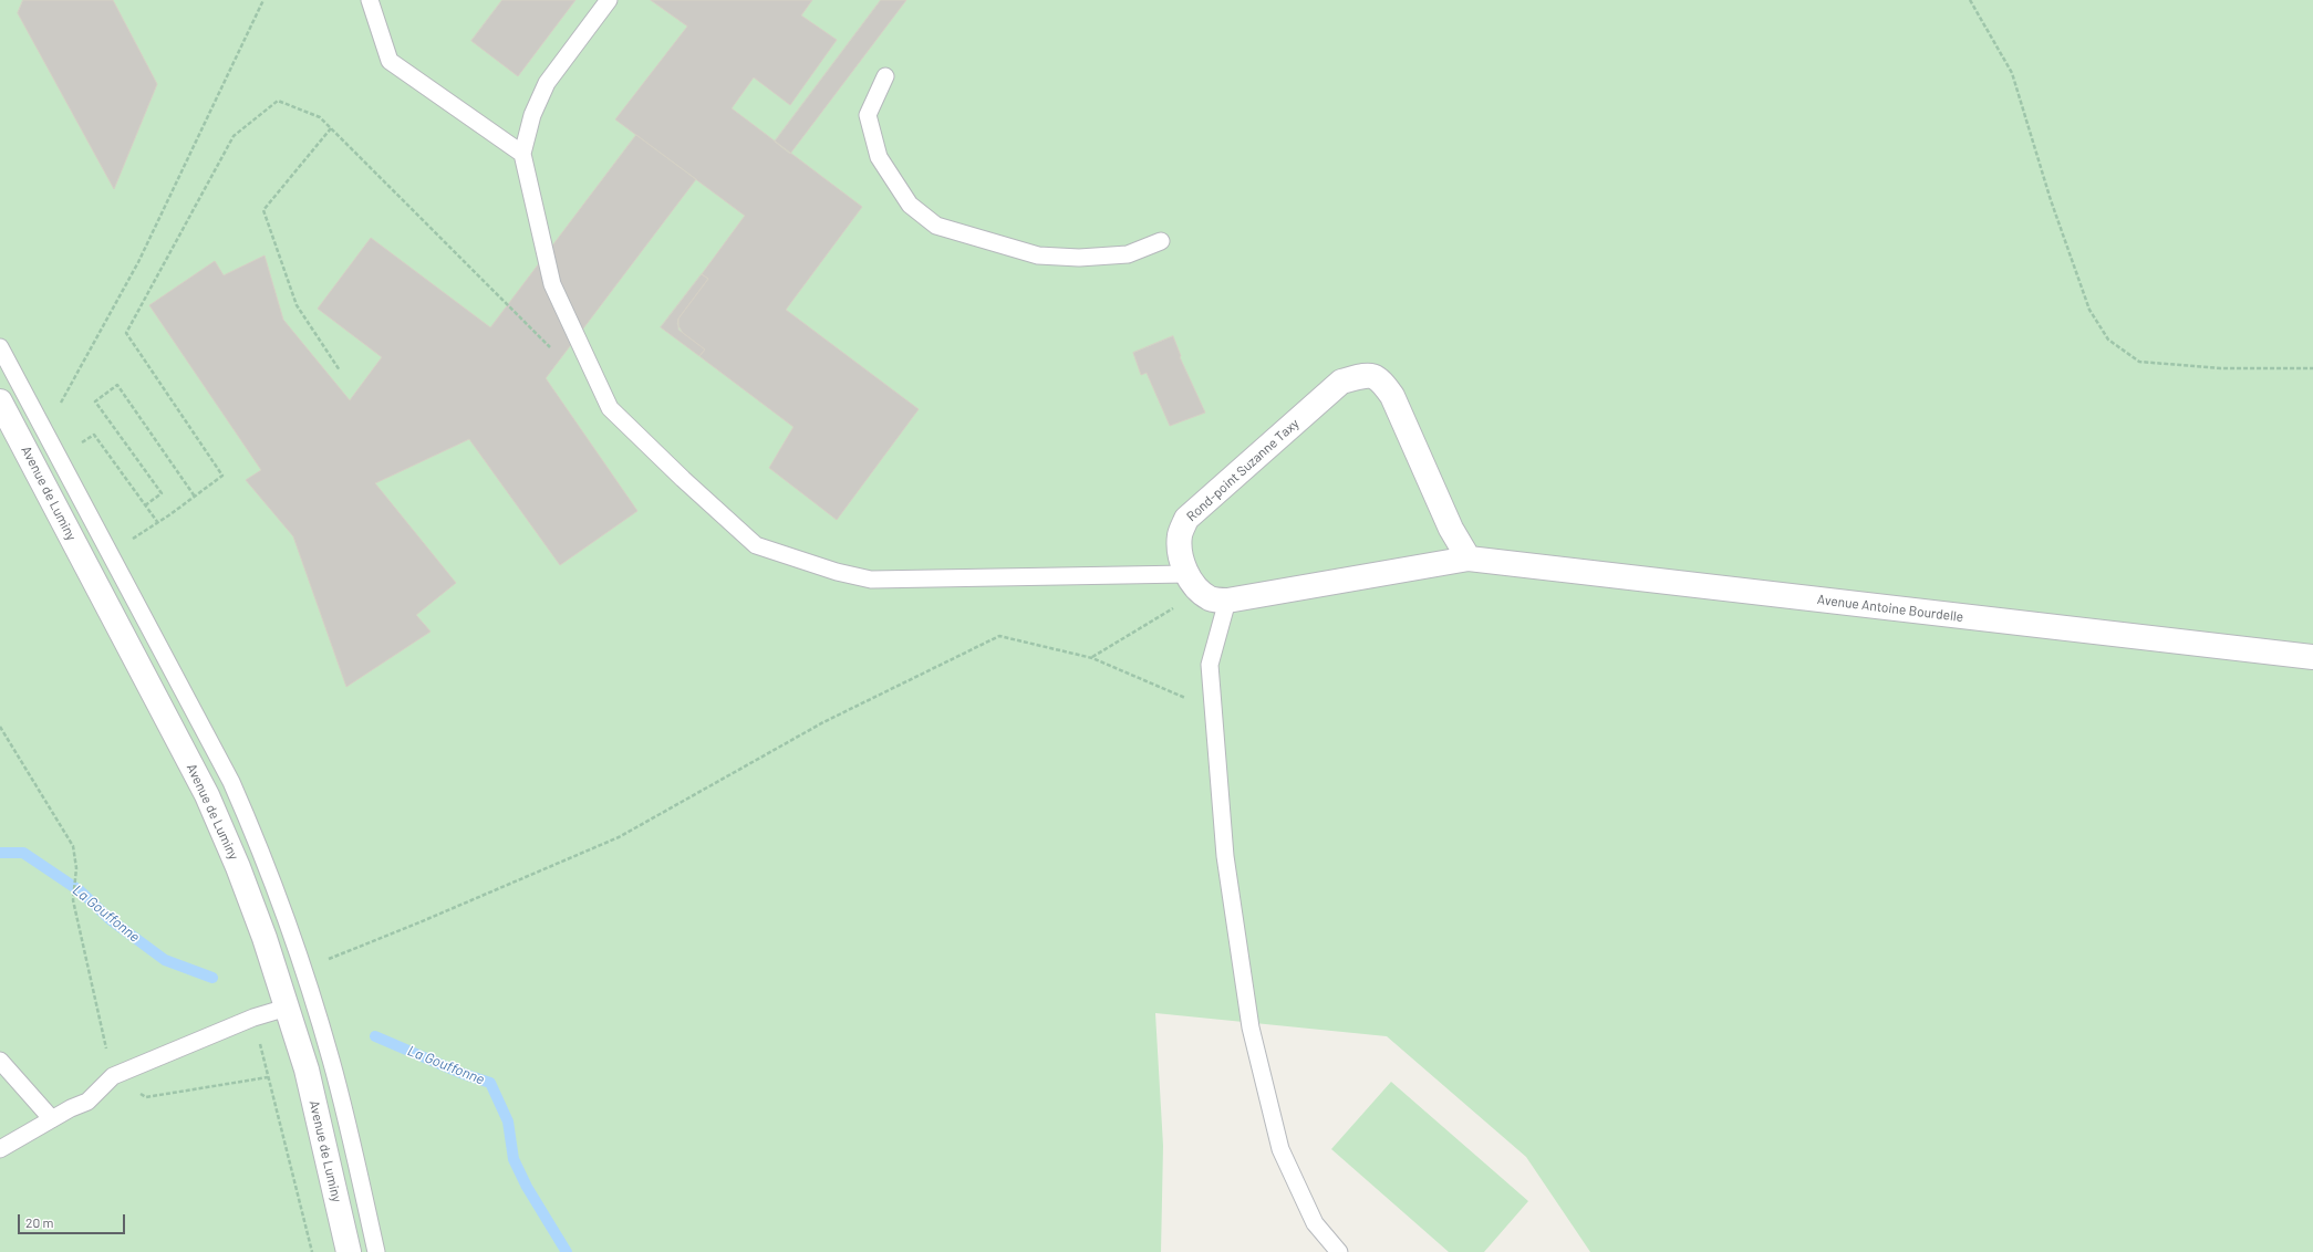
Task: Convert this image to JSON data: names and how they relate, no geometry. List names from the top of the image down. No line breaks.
{"streets":{"street":["Rond-point Suzanne Taxy","Avenue de Luminy","Avenue Antoine Bourdelle"]},"crossings":[["Rond-point Suzanne Taxy","Avenue Antoine Bourdelle"]],"water":["La Gouffonne"],"scale_bar":"20 m"}
